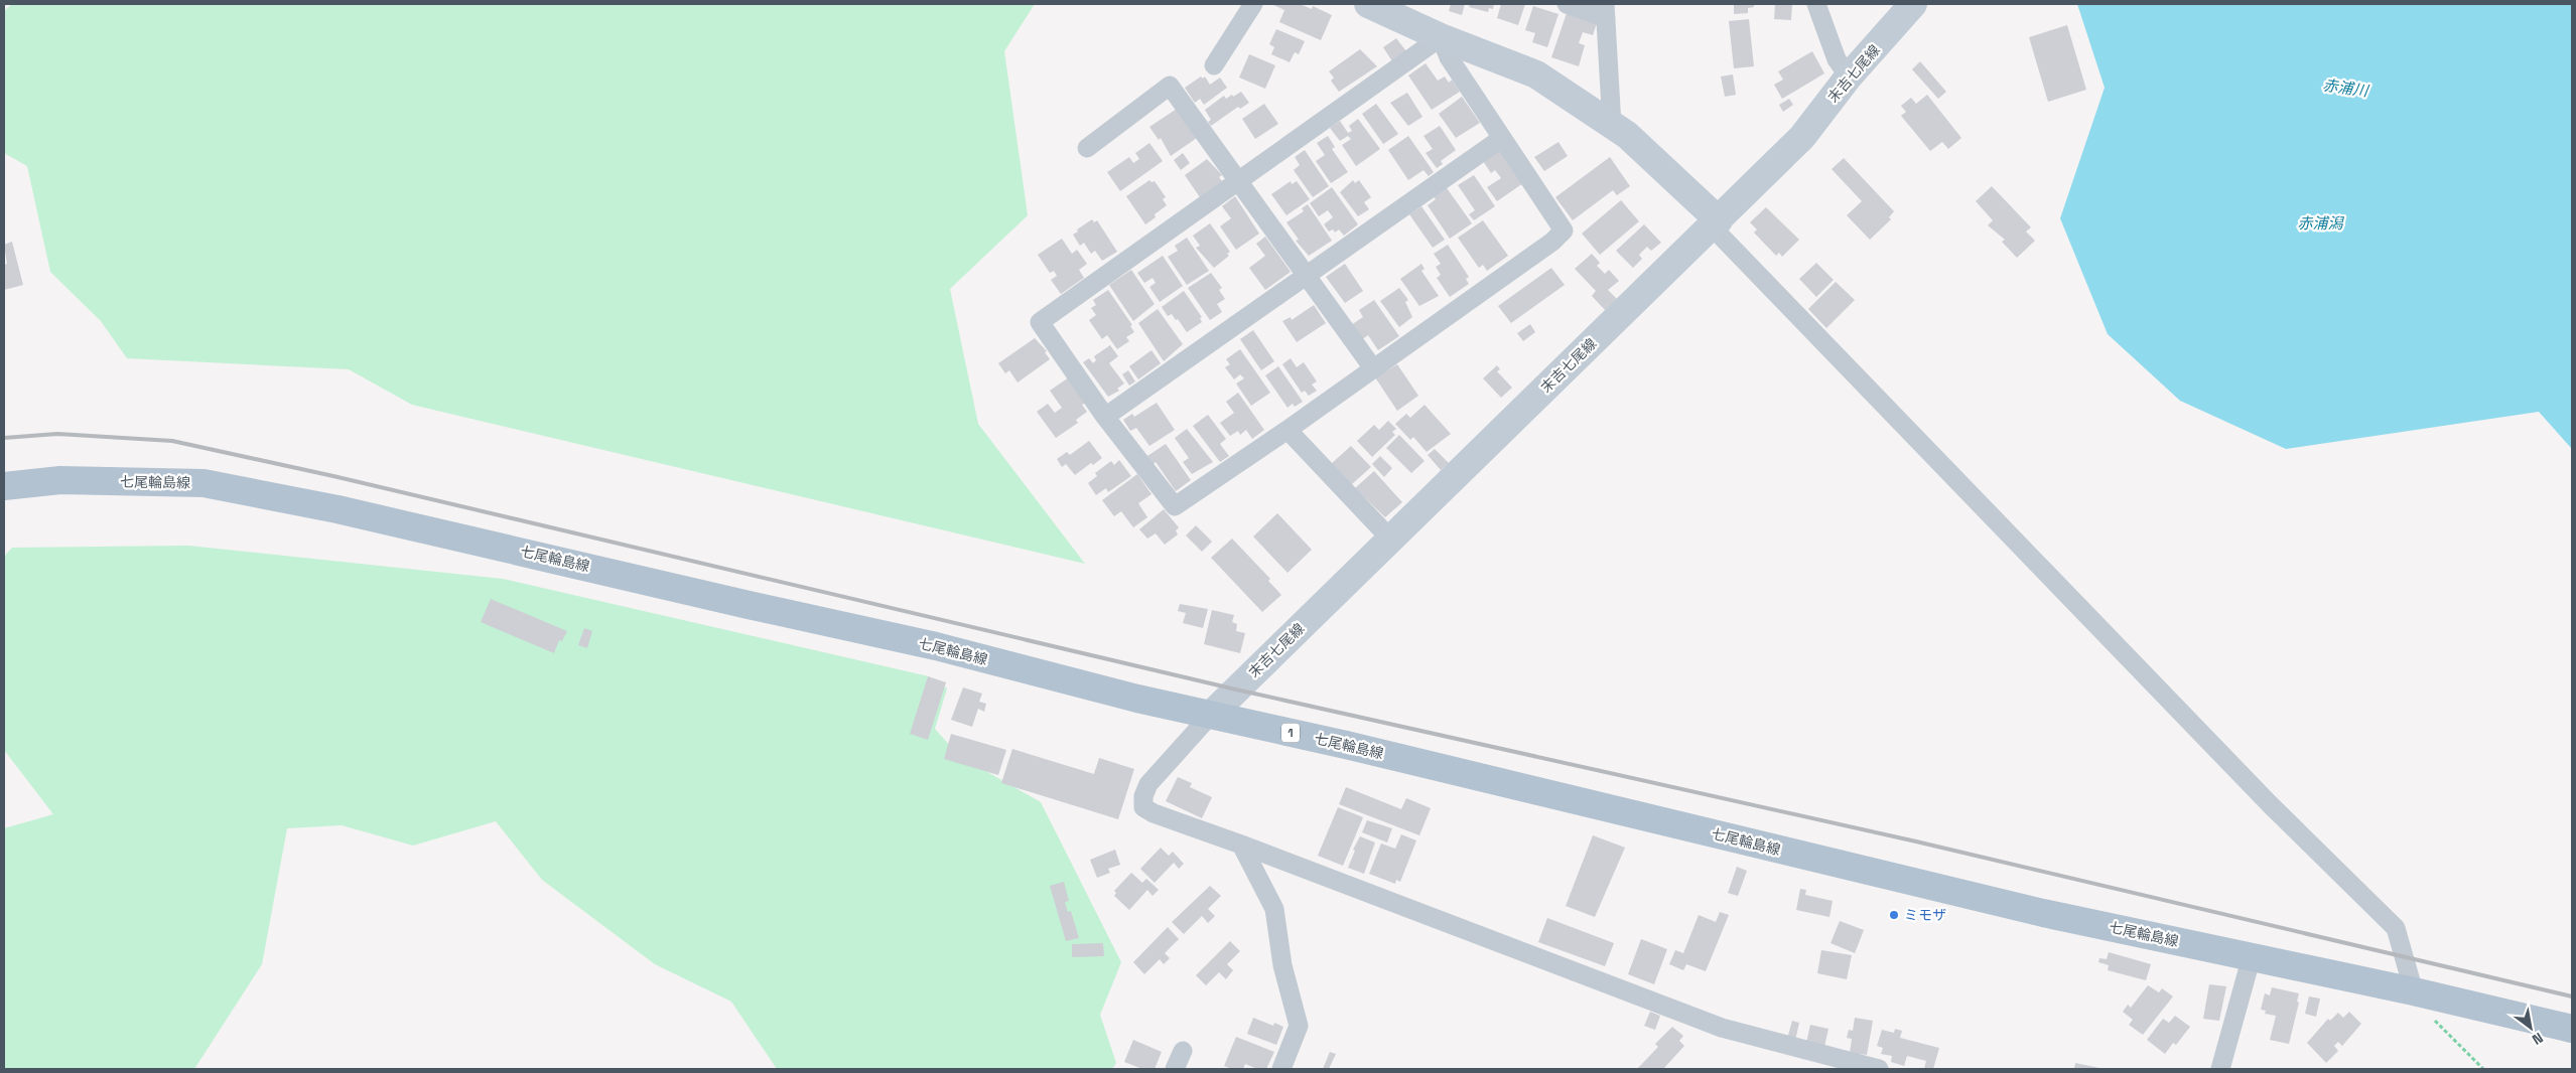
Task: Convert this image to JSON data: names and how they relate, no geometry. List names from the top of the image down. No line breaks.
{"streets":{"main road":["末吉七尾線","七尾輪島線","1"]},"crossings":[["末吉七尾線","七尾輪島線"]],"water":["赤浦川","赤浦潟"],"places":["ミモザ"],"north":"bottom right"}
